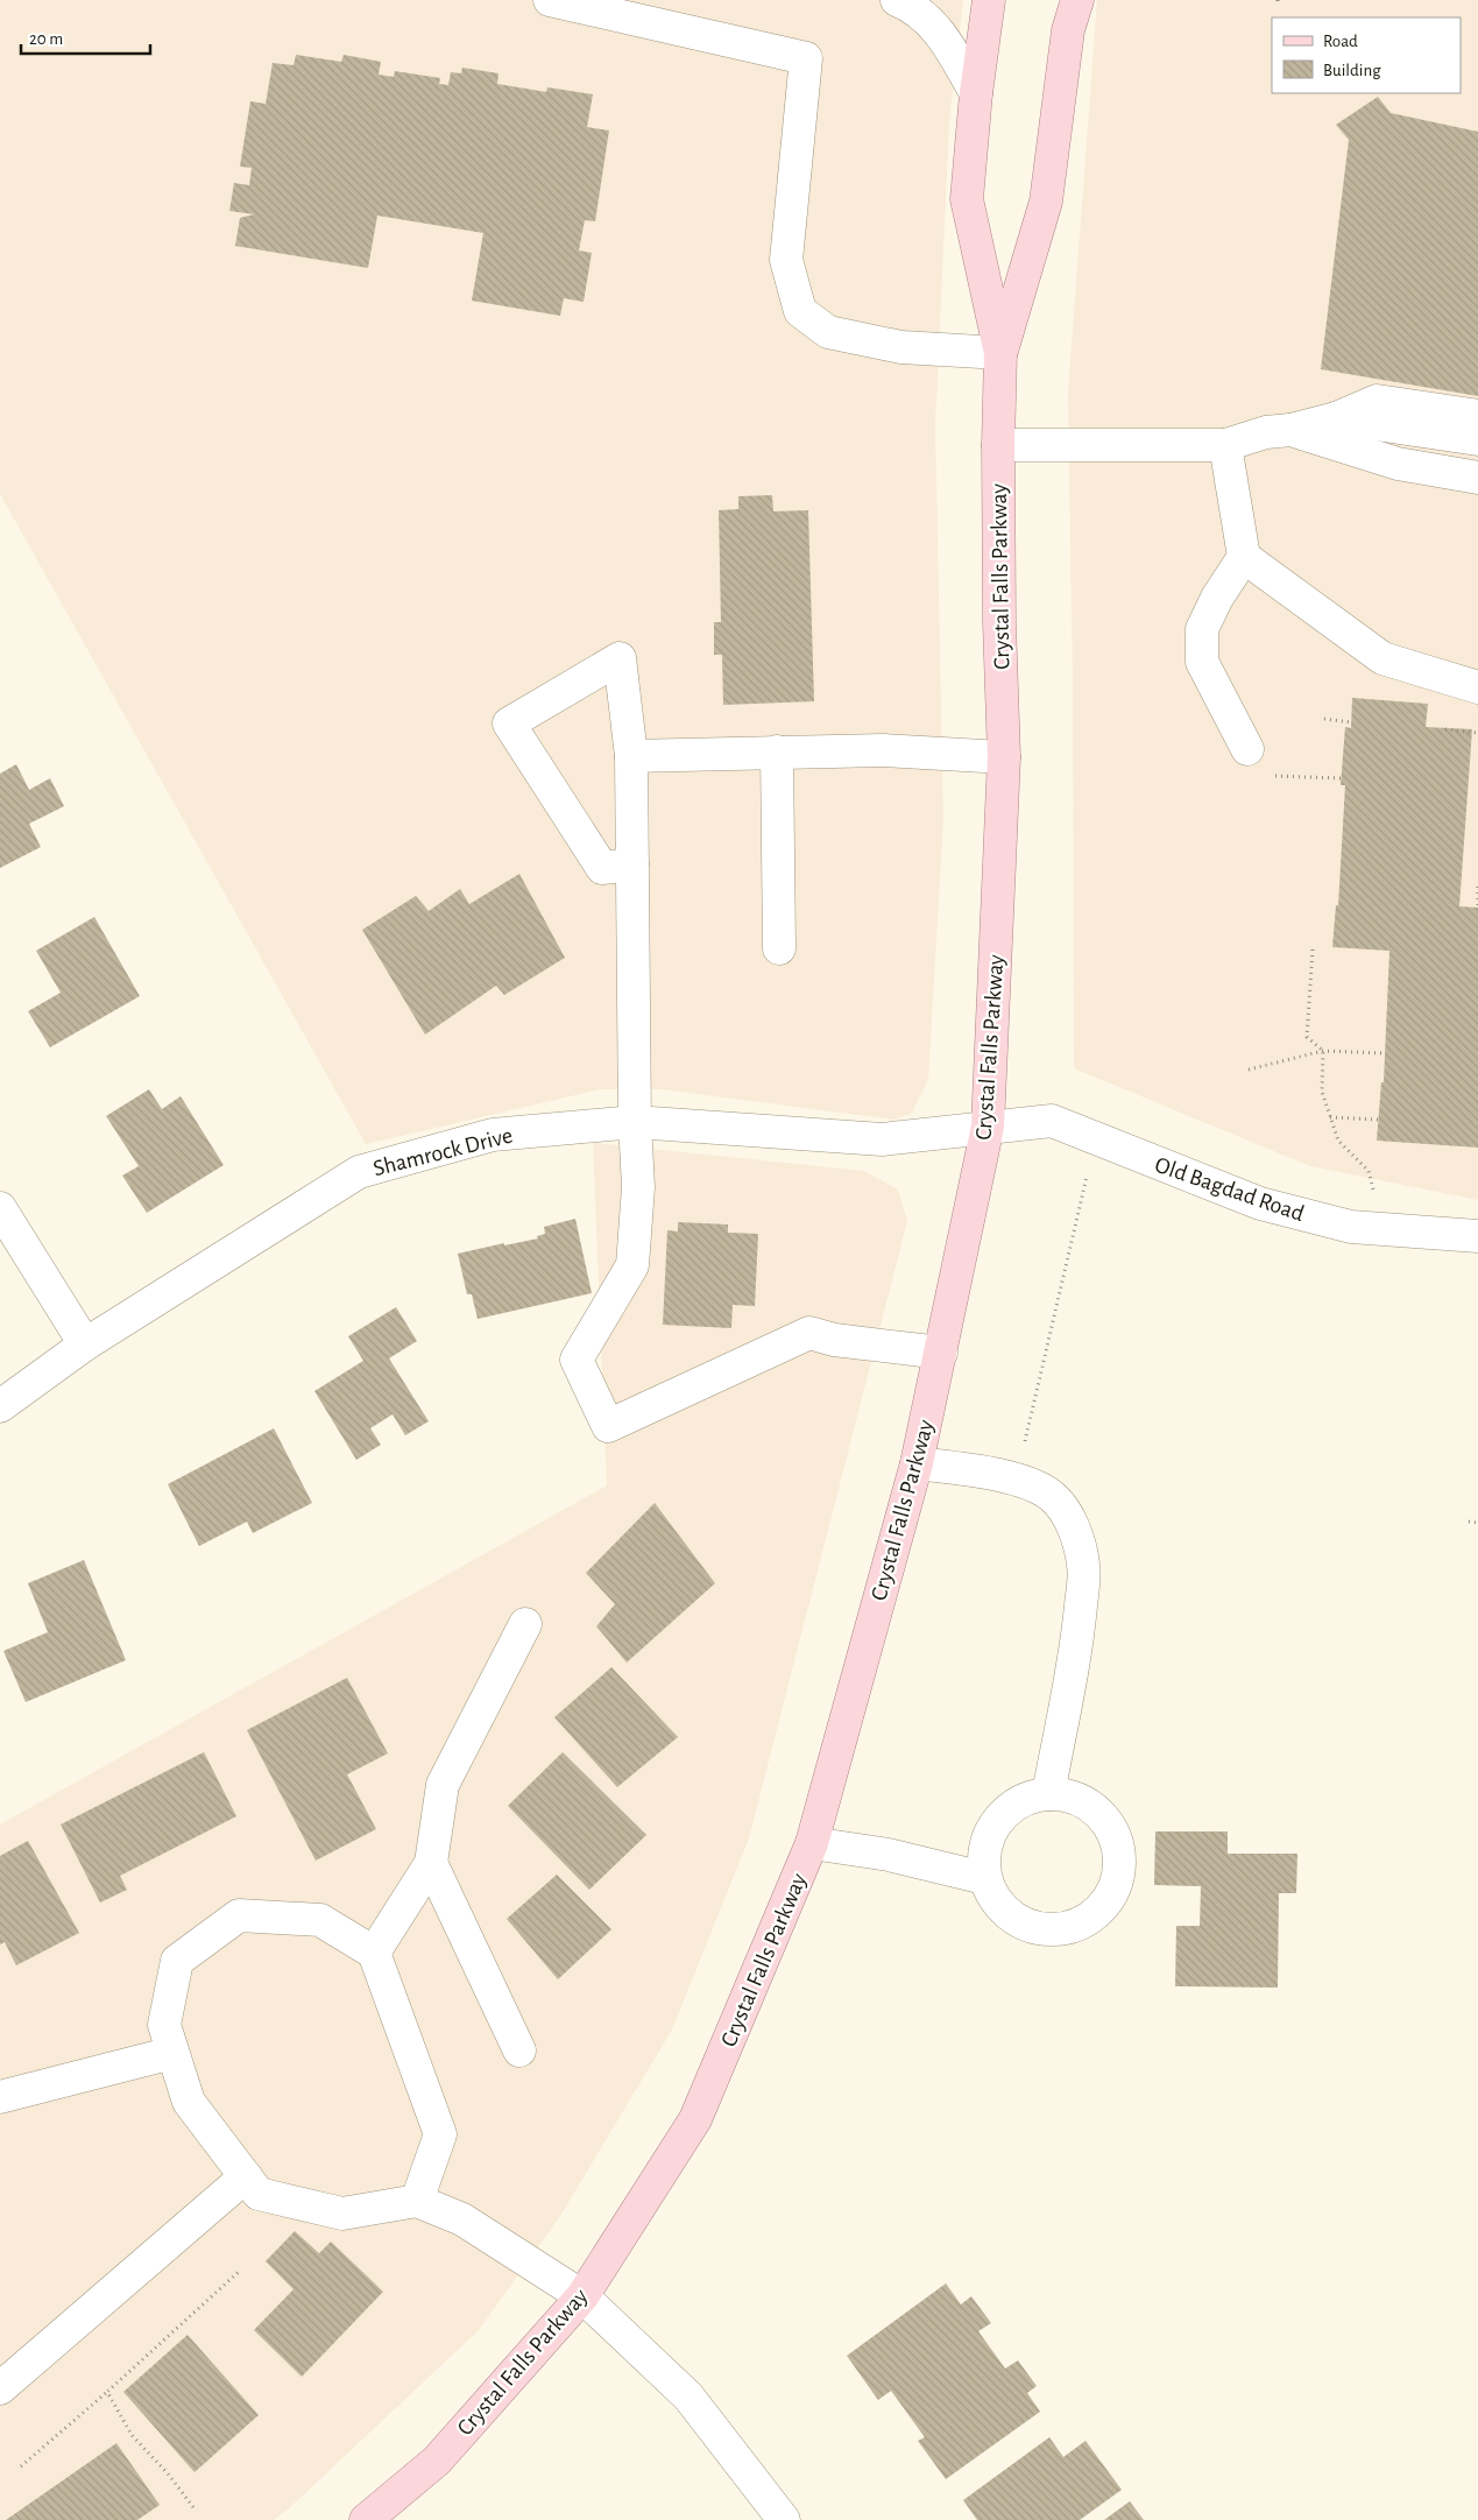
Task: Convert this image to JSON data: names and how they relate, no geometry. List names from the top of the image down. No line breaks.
{"streets":{"main road":["Crystal Falls Parkway"],"street":["Shamrock Drive","Old Bagdad Road"]},"crossings":[["Crystal Falls Parkway","Shamrock Drive"],["Crystal Falls Parkway","Old Bagdad Road"],["Shamrock Drive","Old Bagdad Road"]],"legend":["Road","Building"],"scale_bar":"20 m"}
